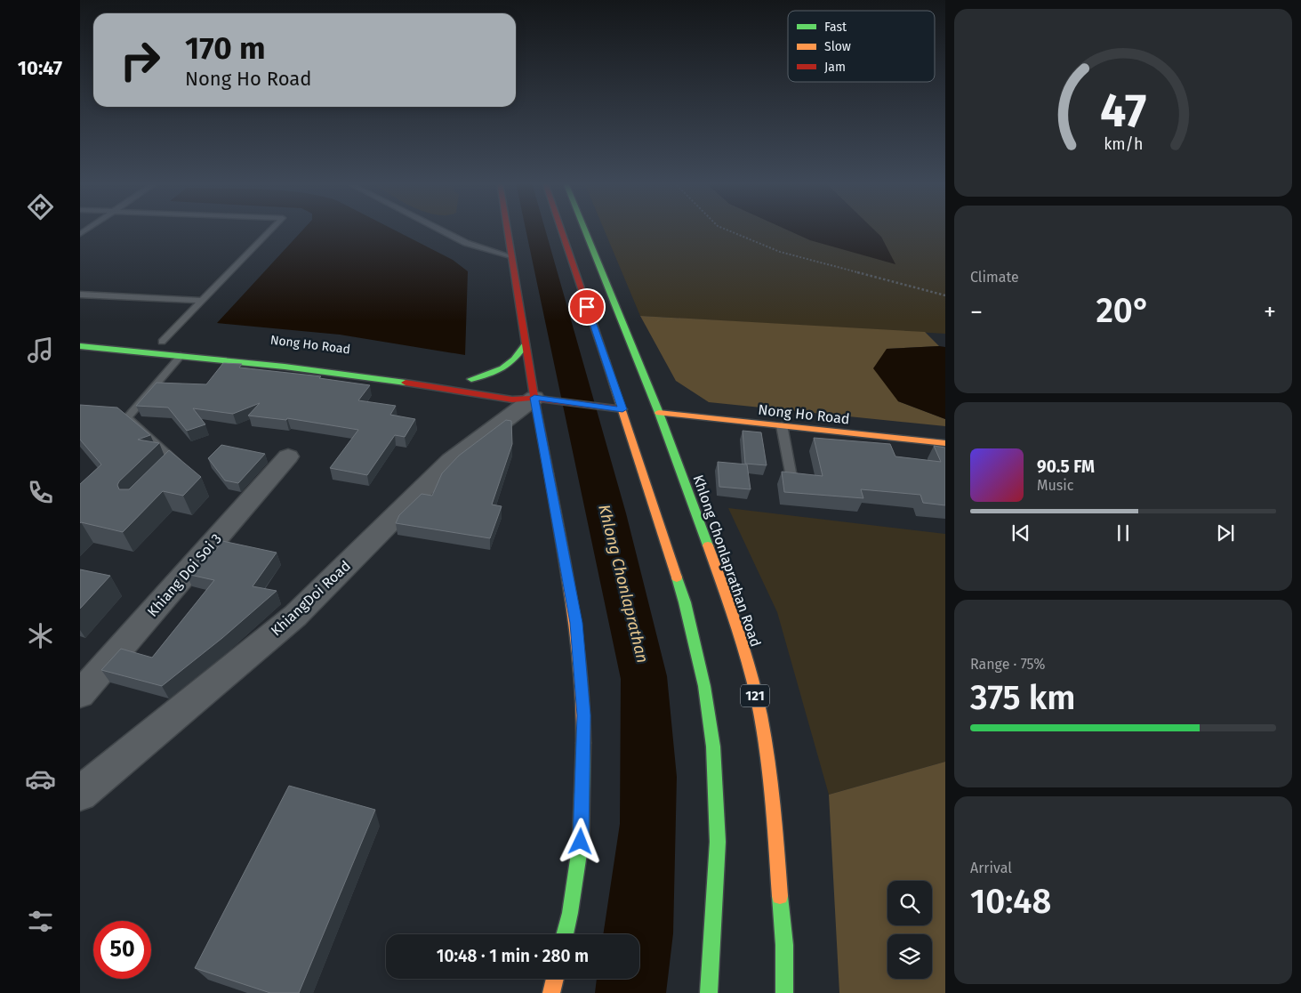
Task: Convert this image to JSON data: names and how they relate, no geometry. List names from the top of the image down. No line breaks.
{"streets":{"main road":["Nong Ho Road","Khlong Chonlaprathan Road","121"],"street":["Khiang Doi Soi 3","KhiangDoi Road"]},"crossings":[["Nong Ho Road","Khlong Chonlaprathan Road"],["Nong Ho Road","KhiangDoi Road"]],"water":["Khlong Chonlaprathan"],"legend":["Fast","Slow","Jam"],"page":{"tabs":"10:47","turn":["170 m","Nong Ho Road"],"tile":["Climate",["Range · 75%","375 km"],["Arrival","10:48"]],"heat":["−","20°","+"],"song":["90.5 FM","Music"],"limit":"50","trip":"10:48 · 1 min · 280 m","gauge":["47","km/h"]}}
